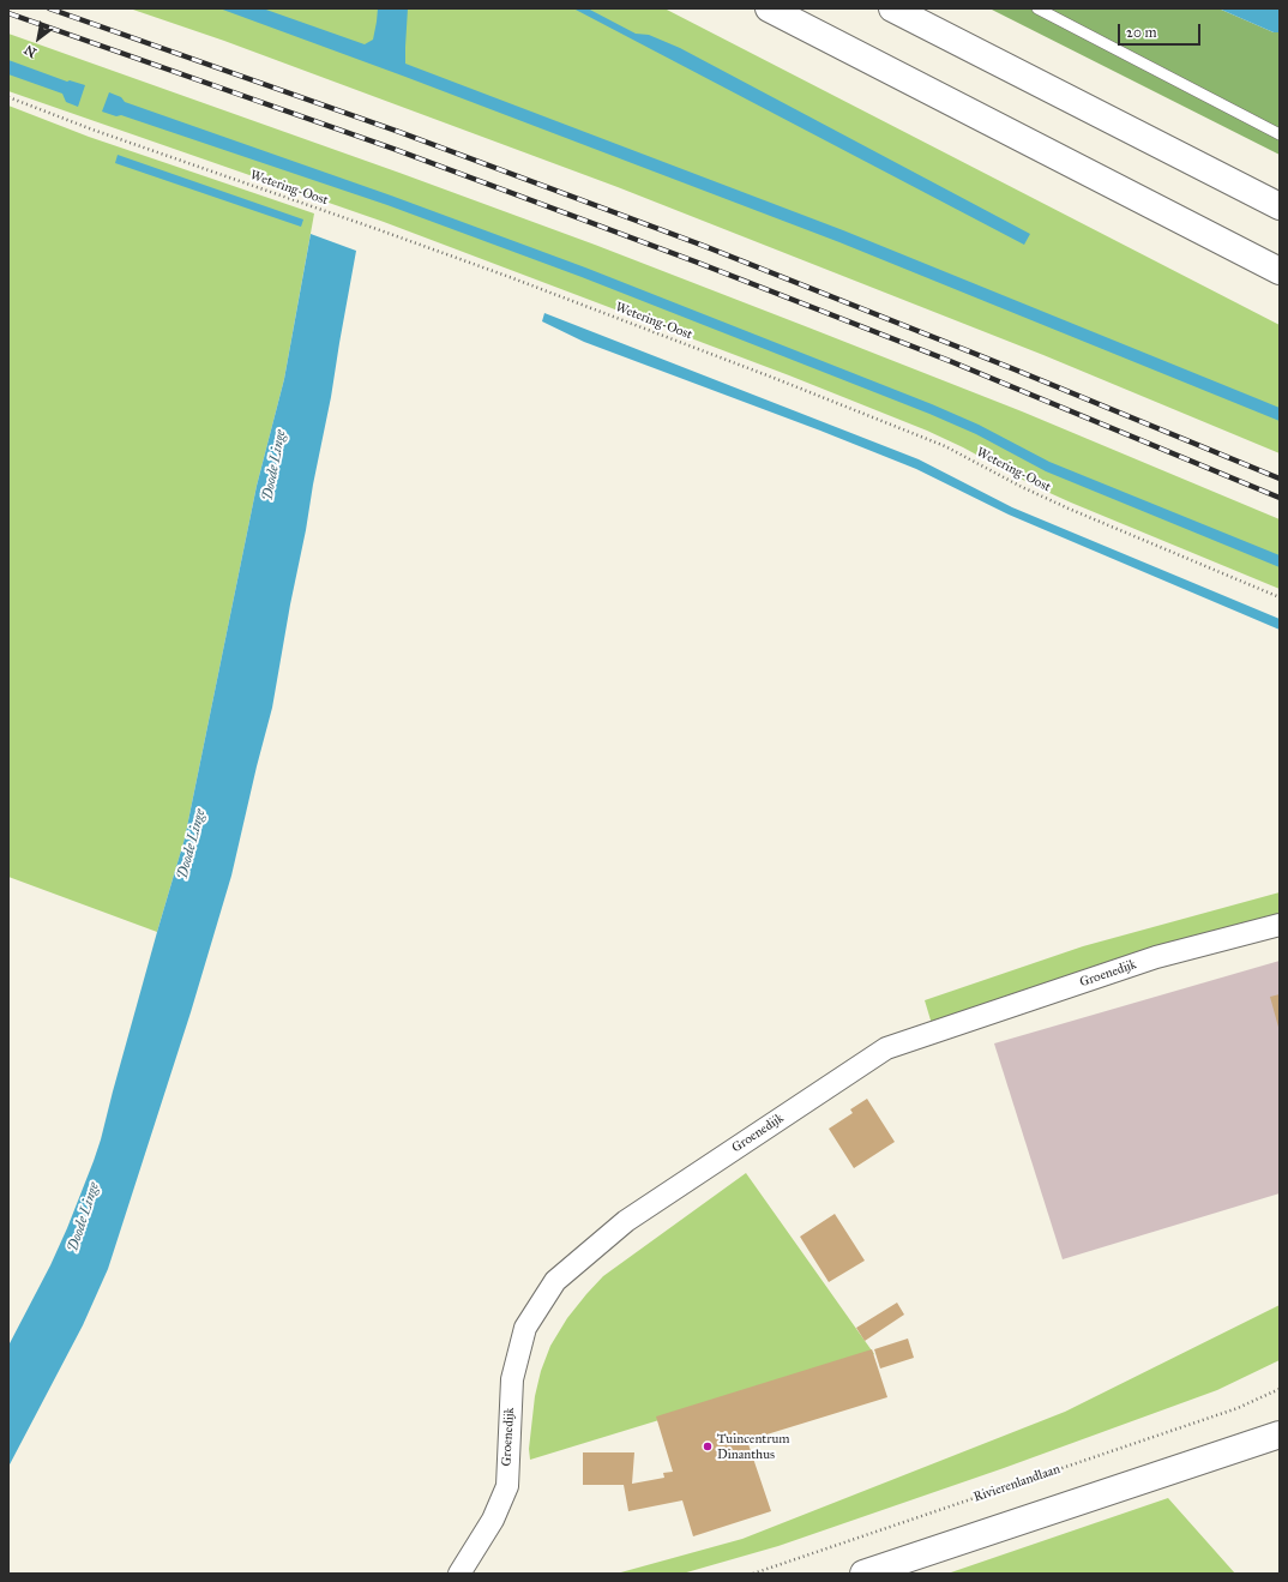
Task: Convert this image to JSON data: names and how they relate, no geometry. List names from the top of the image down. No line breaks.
{"streets":{"street":["Groenedijk"],"path":["Wetering-Oost","Rivierenlandlaan"]},"water":["Doode Linge"],"places":["Tuincentrum Dinanthus"],"scale_bar":"20 m","north":"bottom left"}
